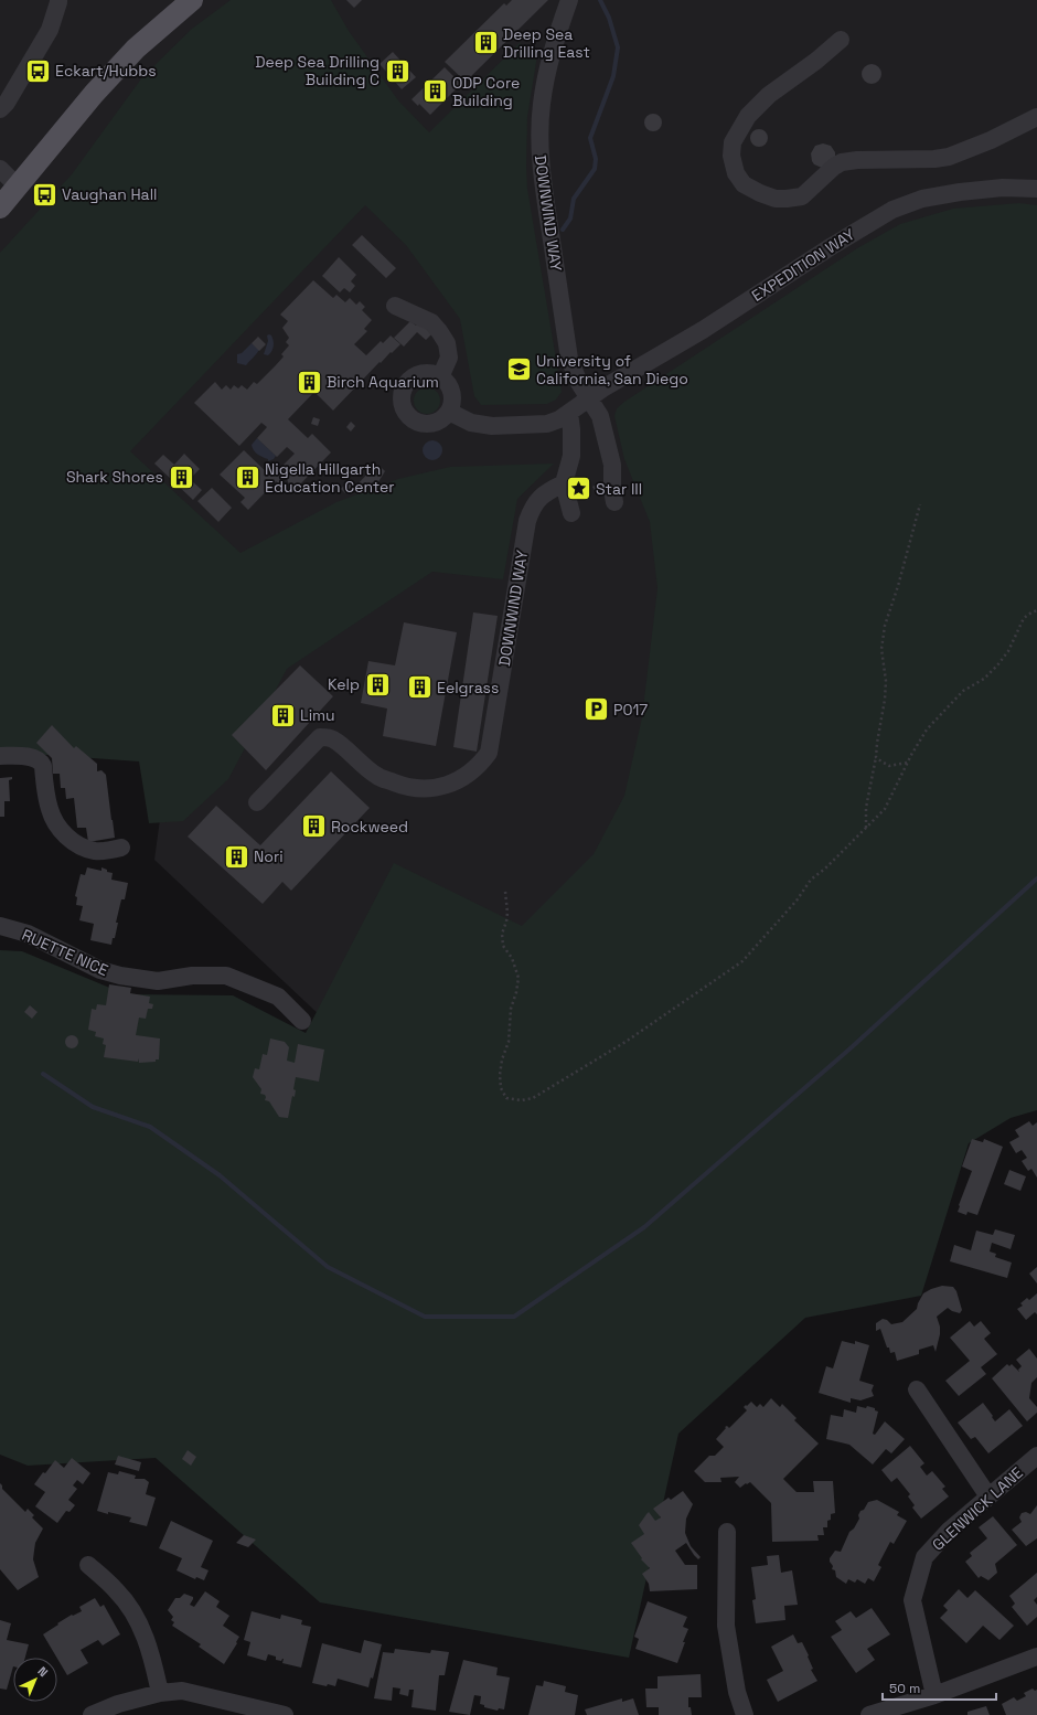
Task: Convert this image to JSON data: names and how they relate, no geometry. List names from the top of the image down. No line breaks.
{"streets":{"street":["DOWNWIND WAY","EXPEDITION WAY","RUETTE NICE","GLENWICK LANE"]},"crossings":[["DOWNWIND WAY","EXPEDITION WAY"]],"places":{"building":["Deep Sea Drilling East","Deep Sea Drilling Building C","ODP Core Building","Birch Aquarium","Shark Shores","Nigella Hillgarth Education Center","Kelp","Eelgrass","Limu","Rockweed","Nori"],"bus stop":["Eckart/Hubbs","Vaughan Hall"],"school or university":["University of California, San Diego"],"place":["Star III"],"parking":["P017"]},"scale_bar":"50 m","north":"top right"}
